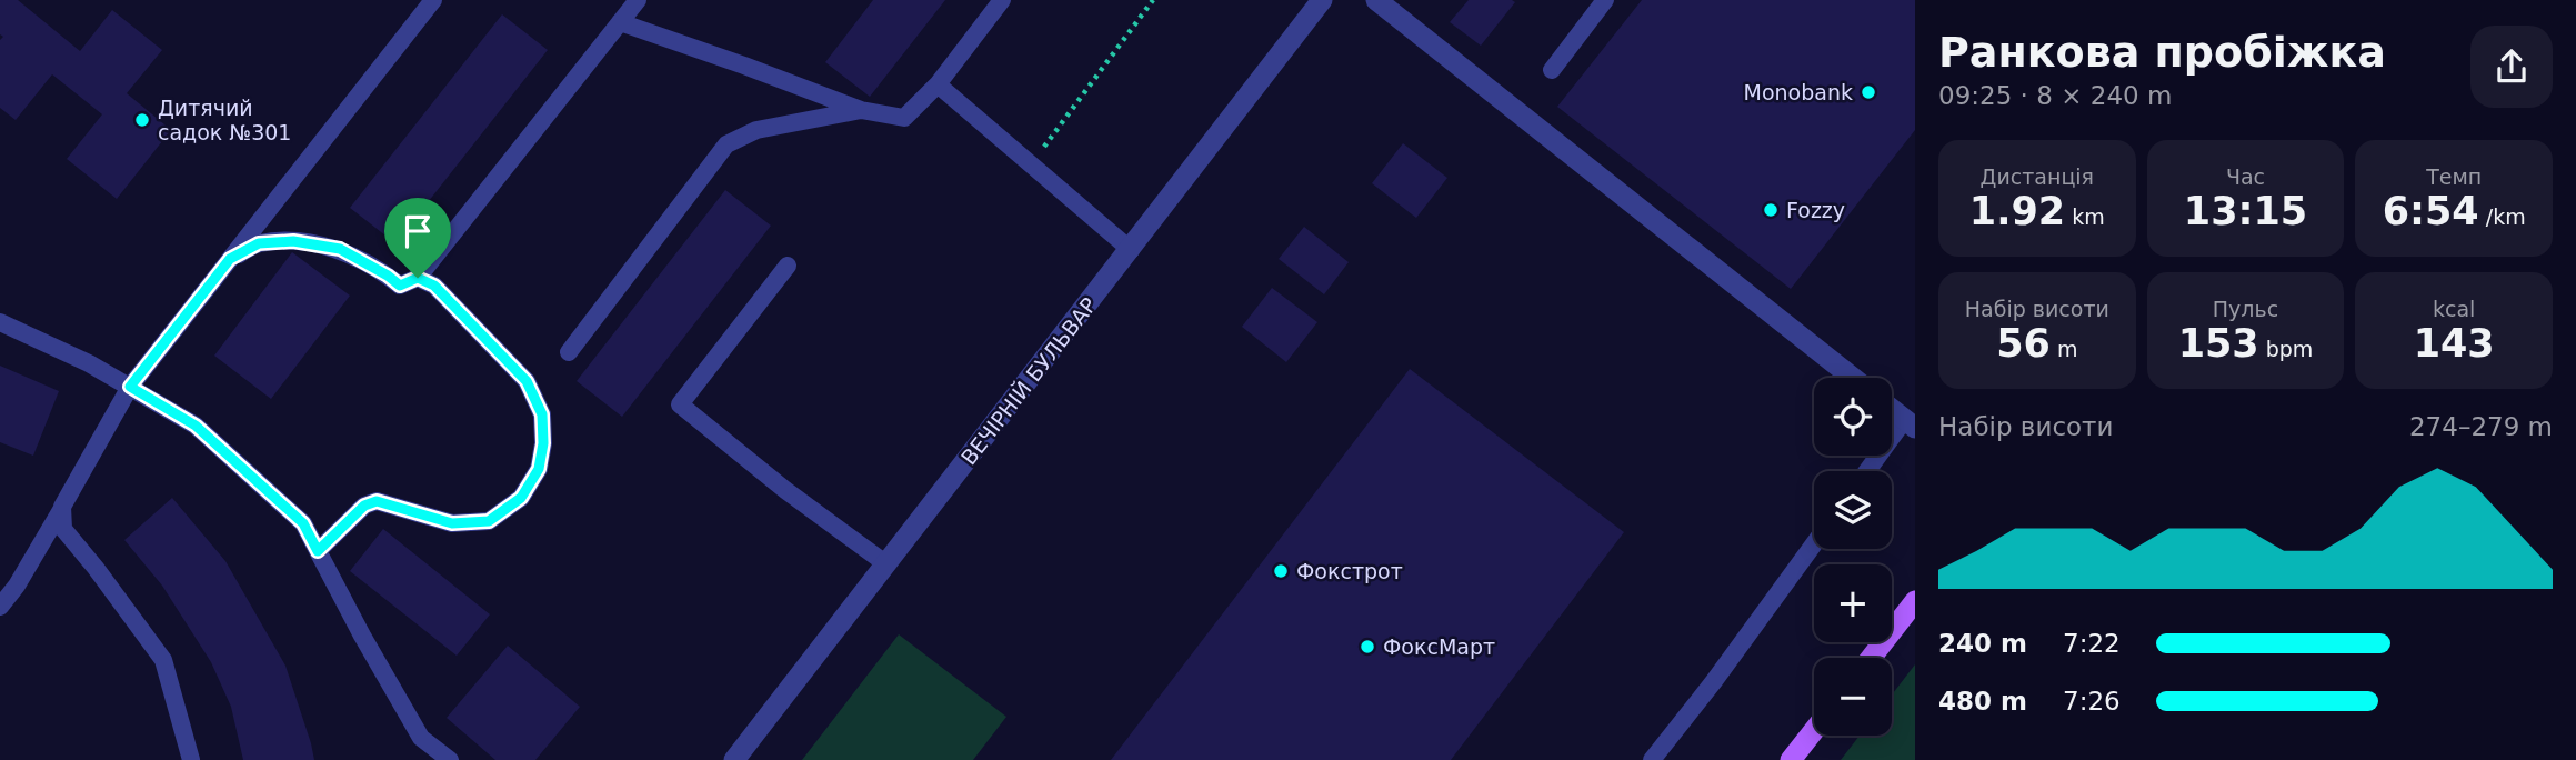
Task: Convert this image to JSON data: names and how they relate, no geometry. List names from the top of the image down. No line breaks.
{"streets":{"street":["ВЕЧІРНІЙ БУЛЬВАР"]},"places":["Monobank","Дитячий садок №301","Fozzy","Фокстрот","ФоксМарт"],"page":{"heading":["Ранкова пробіжка","09:25 · 8 × 240 m"],"stats":[["Дистанція","1.92 km"],["Час","13:15"],["Темп","6:54 /km"],["Набір висоти","56 m"],["Пульс","153 bpm"],["kcal","143"]],"map_buttons":["+","−"],"chart":["Набір висоти","274–279 m"],"list":[{"name":"240 m","note":"7:22"},{"name":"480 m","note":"7:26"}]}}
